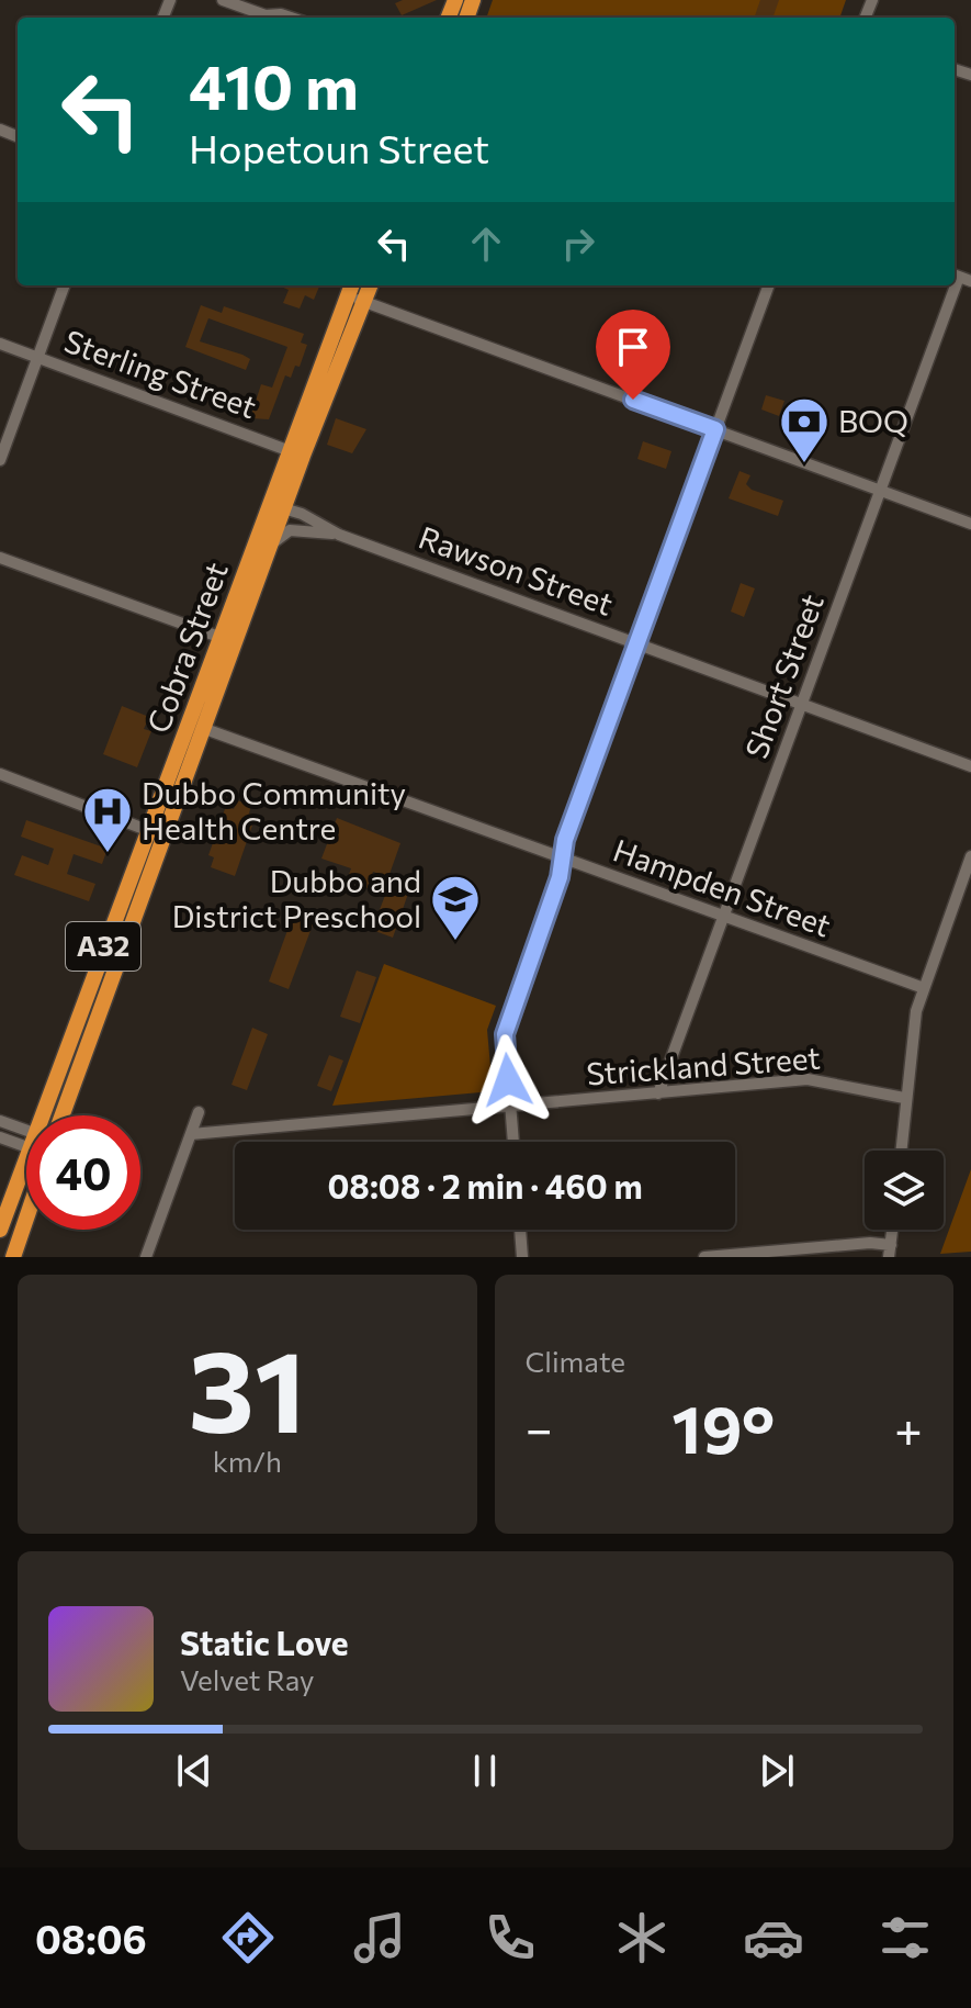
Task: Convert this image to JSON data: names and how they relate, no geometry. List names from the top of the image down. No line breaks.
{"streets":{"highway":["Cobra Street","A32"],"street":["Sterling Street","Rawson Street","Short Street","Hampden Street","Strickland Street"]},"crossings":[["Sterling Street","Cobra Street"],["Rawson Street","Cobra Street"],["Rawson Street","Short Street"],["Cobra Street","Hampden Street"],["Short Street","Hampden Street"],["Short Street","Strickland Street"]],"places":{"bank":["BOQ"],"hospital":["Dubbo Community Health Centre"],"school or university":["Dubbo and District Preschool"]},"page":{"turn":["410 m","Hopetoun Street"],"limit":"40","trip":"08:08 · 2 min · 460 m","tile":[["31","km/h"],"Climate"],"heat":["−","19°","+"],"song":["Static Love","Velvet Ray"],"tabs":"08:06"}}
